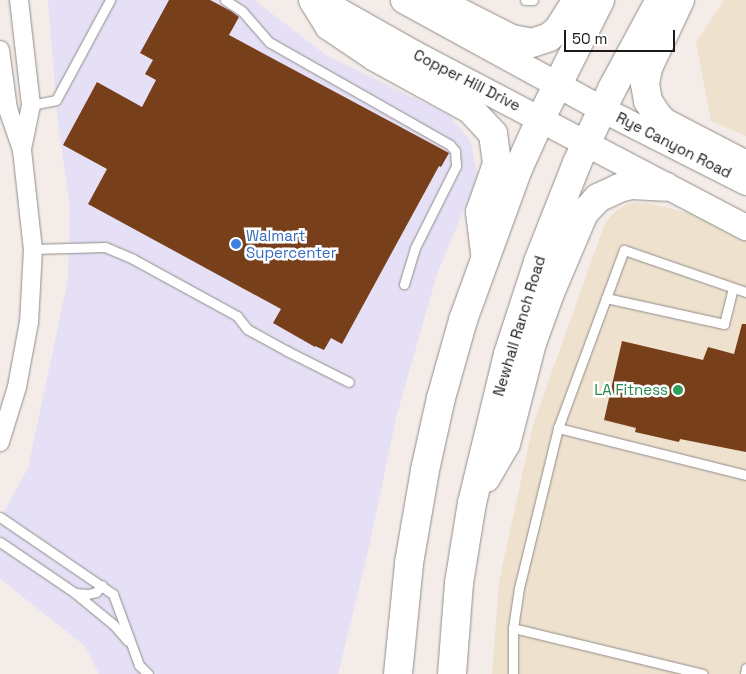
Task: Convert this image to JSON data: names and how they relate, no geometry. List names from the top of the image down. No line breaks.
{"streets":{"main road":["Copper Hill Drive","Rye Canyon Road","Newhall Ranch Road"]},"crossings":[["Copper Hill Drive","Newhall Ranch Road"],["Rye Canyon Road","Newhall Ranch Road"]],"places":["Walmart Supercenter","LA Fitness"],"scale_bar":"50 m"}
